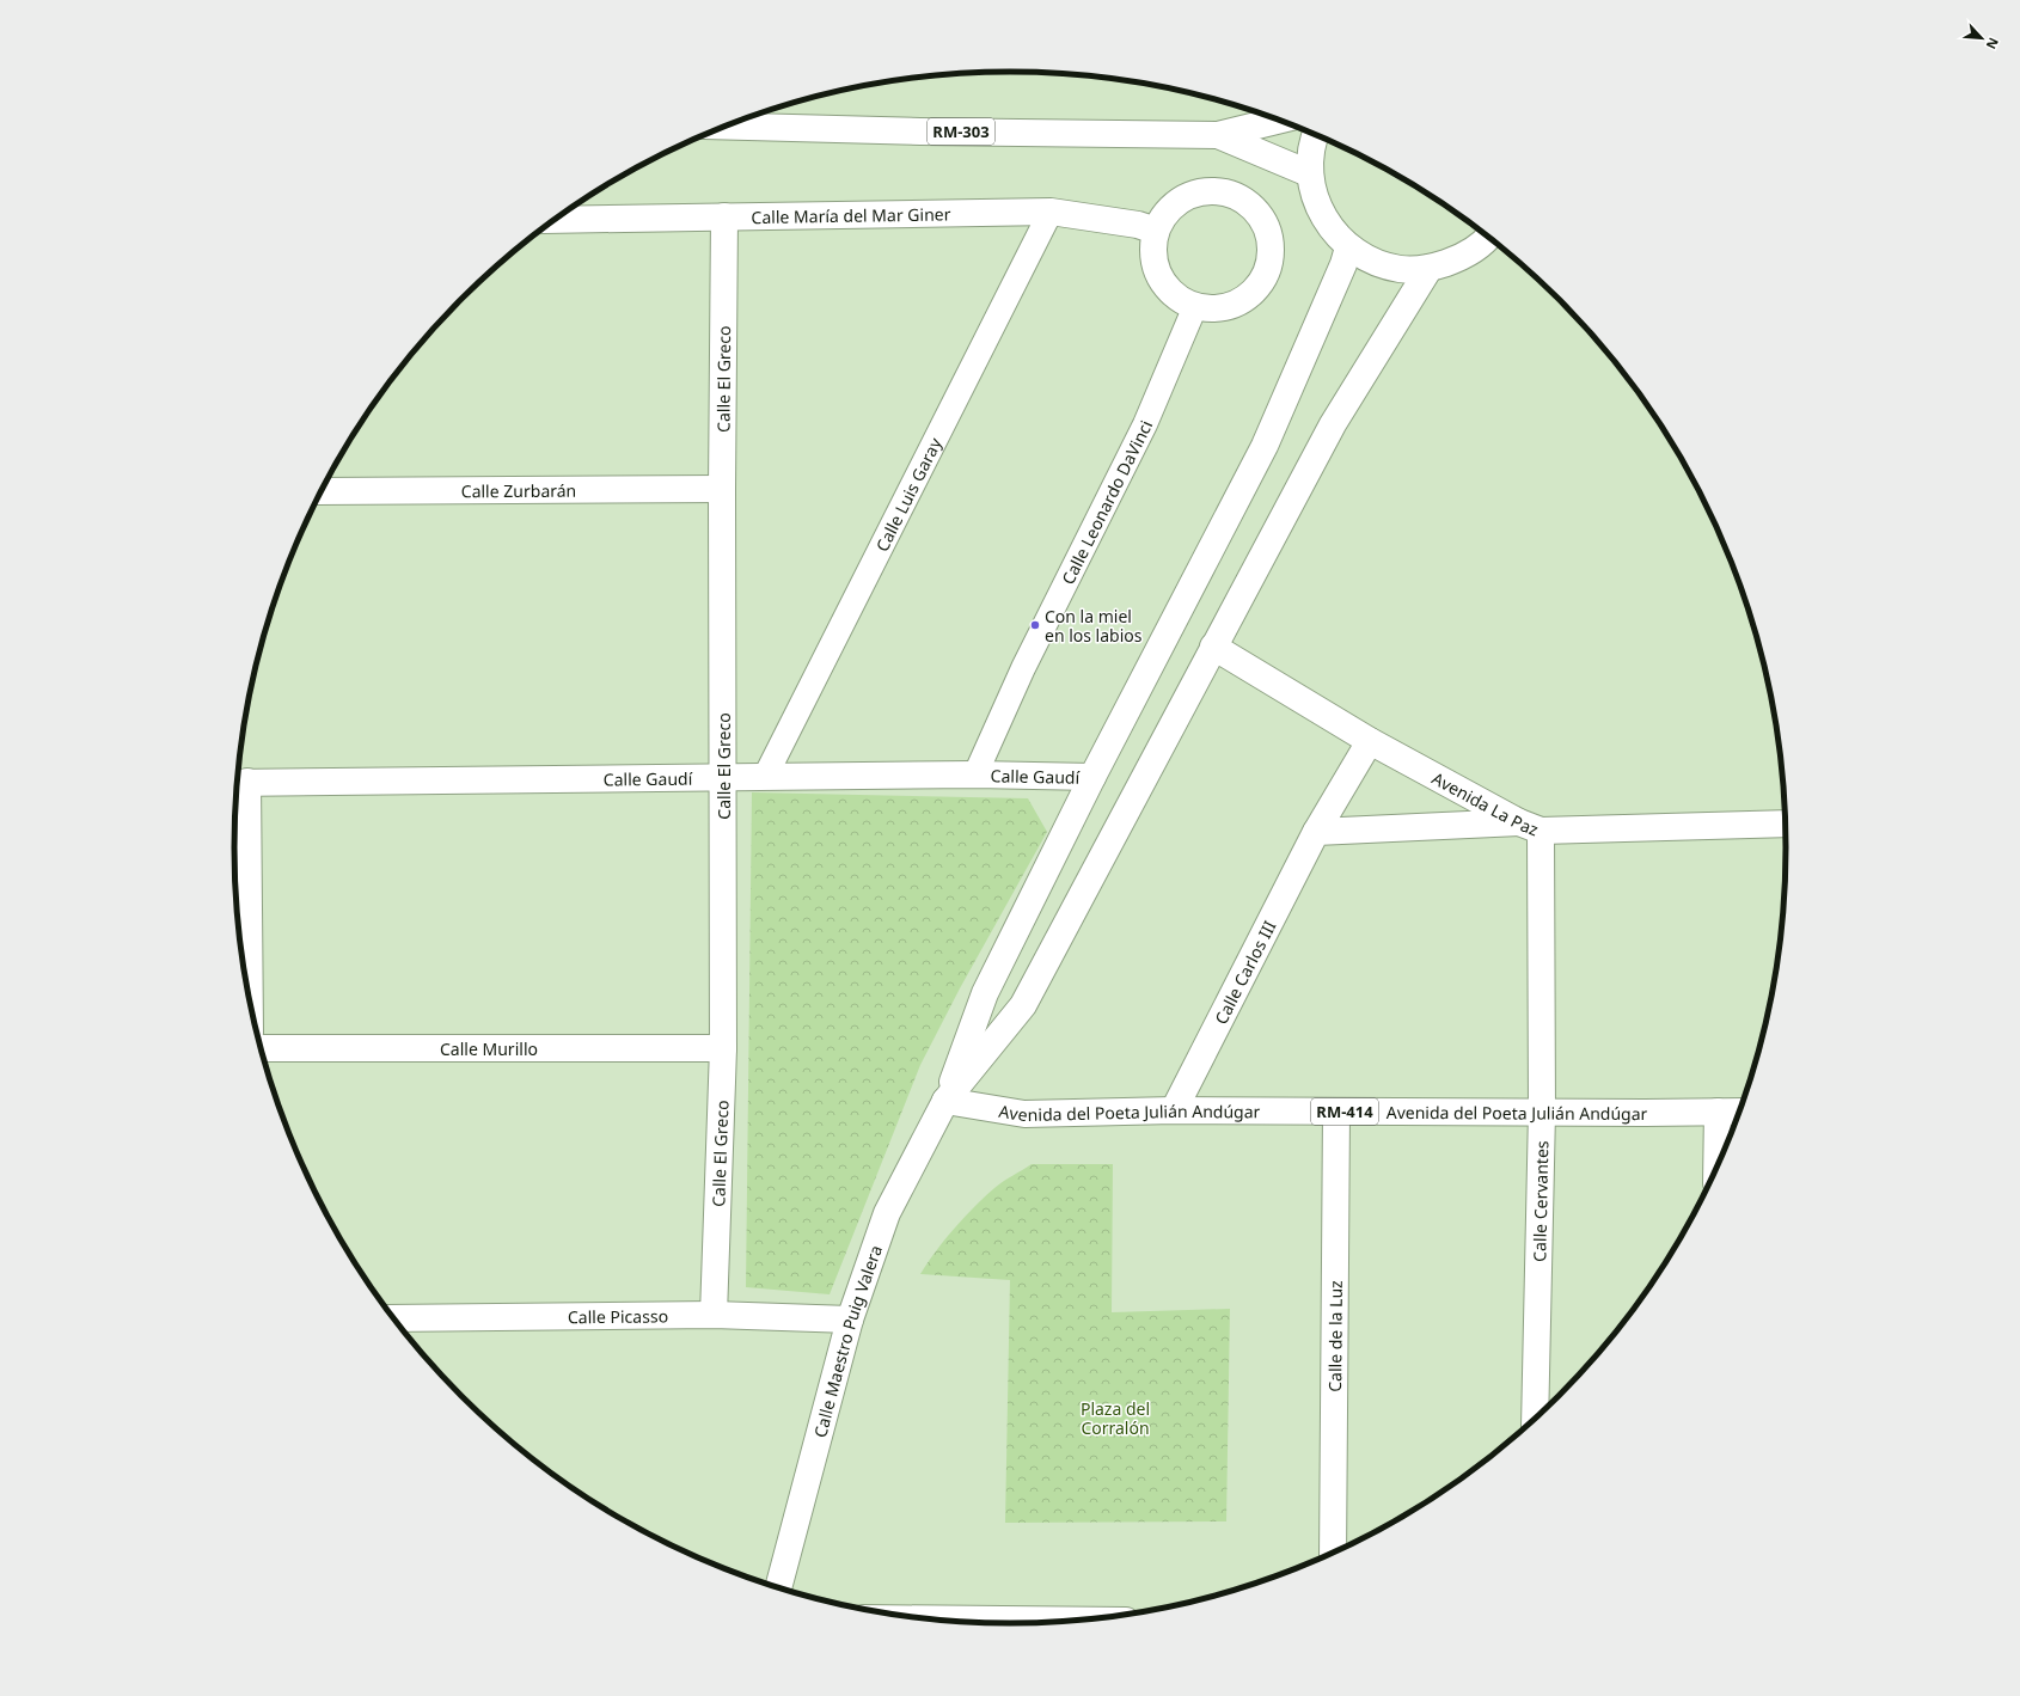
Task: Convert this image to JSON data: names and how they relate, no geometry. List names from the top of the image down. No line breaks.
{"streets":{"main road":["RM-303","Calle María del Mar Giner","Calle El Greco","Calle Zurbarán","Calle Gaudí","Avenida La Paz","Calle Carlos III","Calle Murillo","Avenida del Poeta Julián Andúgar","RM-414","Calle Cervantes","Calle Picasso","Calle de la Luz","Calle Maestro Puig Valera"],"street":["Calle Luis Garay","Calle Leonardo DaVinci"]},"crossings":[["Calle María del Mar Giner","Calle El Greco"],["Calle María del Mar Giner","Calle Luis Garay"],["Calle María del Mar Giner","Calle Leonardo DaVinci"],["Calle El Greco","Calle Zurbarán"],["Calle El Greco","Calle Gaudí"],["Calle El Greco","Calle Murillo"],["Calle El Greco","Calle Picasso"],["Calle Luis Garay","Calle Gaudí"],["Calle Leonardo DaVinci","Calle Gaudí"],["Avenida La Paz","Calle Carlos III"],["Avenida La Paz","Calle Cervantes"],["Calle Carlos III","Avenida del Poeta Julián Andúgar"],["Avenida del Poeta Julián Andúgar","Calle Cervantes"],["Avenida del Poeta Julián Andúgar","Calle de la Luz"],["Avenida del Poeta Julián Andúgar","Calle Maestro Puig Valera"],["Calle Picasso","Calle Maestro Puig Valera"]],"parks":["Plaza del Corralón"],"places":["Con la miel en los labios"],"north":"bottom right"}
